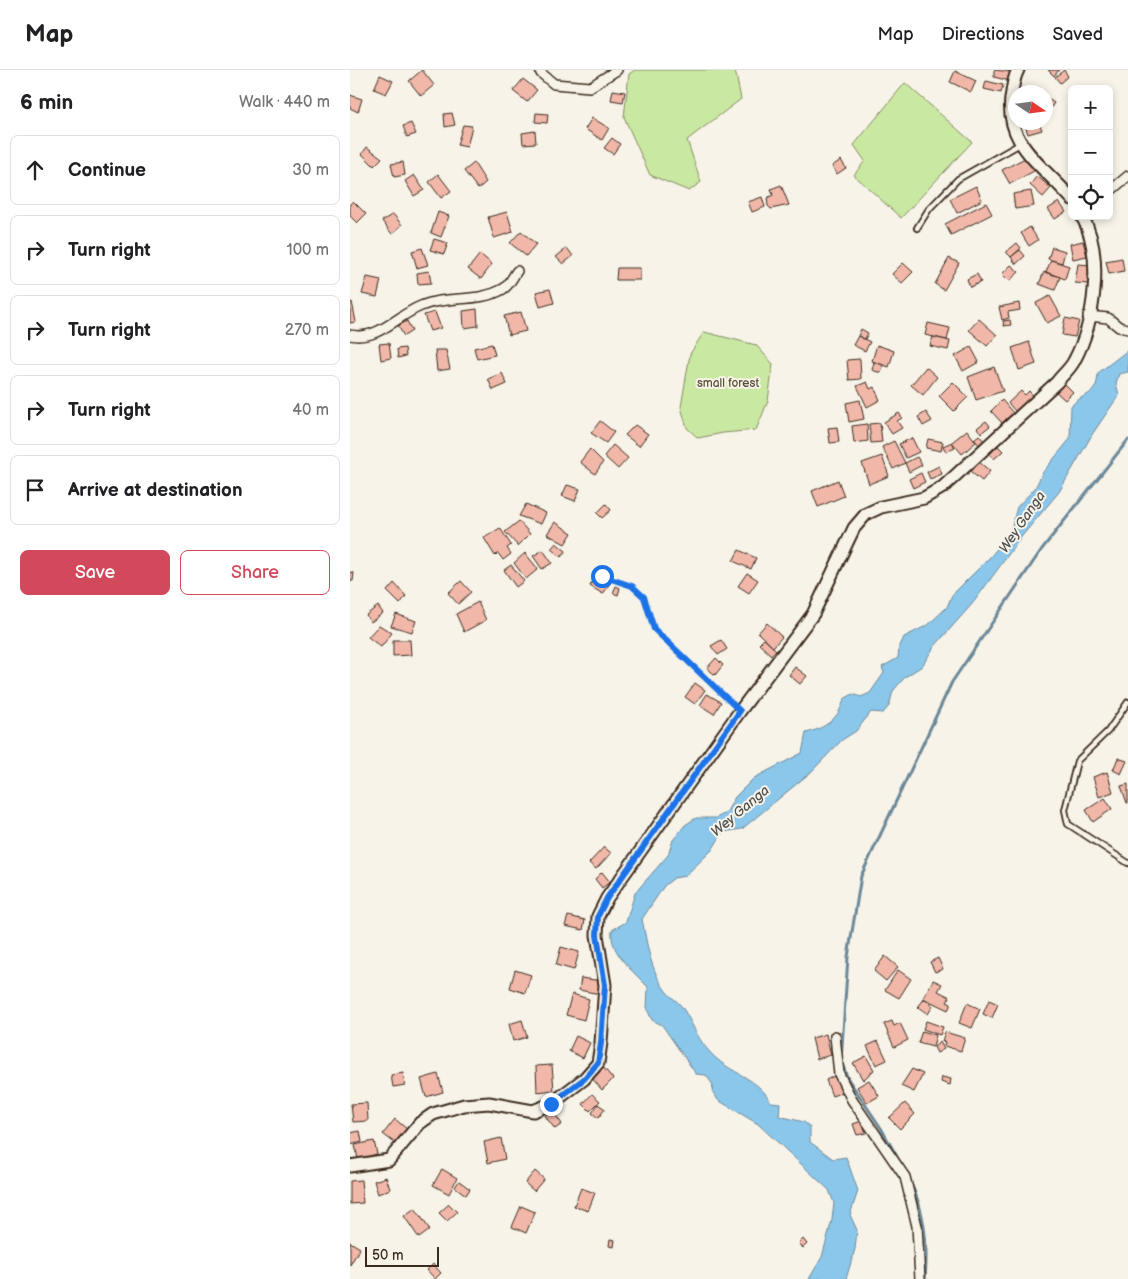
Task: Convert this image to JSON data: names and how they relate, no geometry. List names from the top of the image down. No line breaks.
{"water":["Wey Ganga"],"parks":["small forest"],"scale_bar":"50 m","north":"right","page":{"header":"Map","nav":["Map","Directions","Saved"],"heading":["6 min","Walk · 440 m"],"map_buttons":["+","−"],"list":[["Continue","30 m"],["Turn right","100 m"],["Turn right","270 m"],["Turn right","40 m"],"Arrive at destination"],"buttons":["Save","Share"],"scale":"50 m"}}
